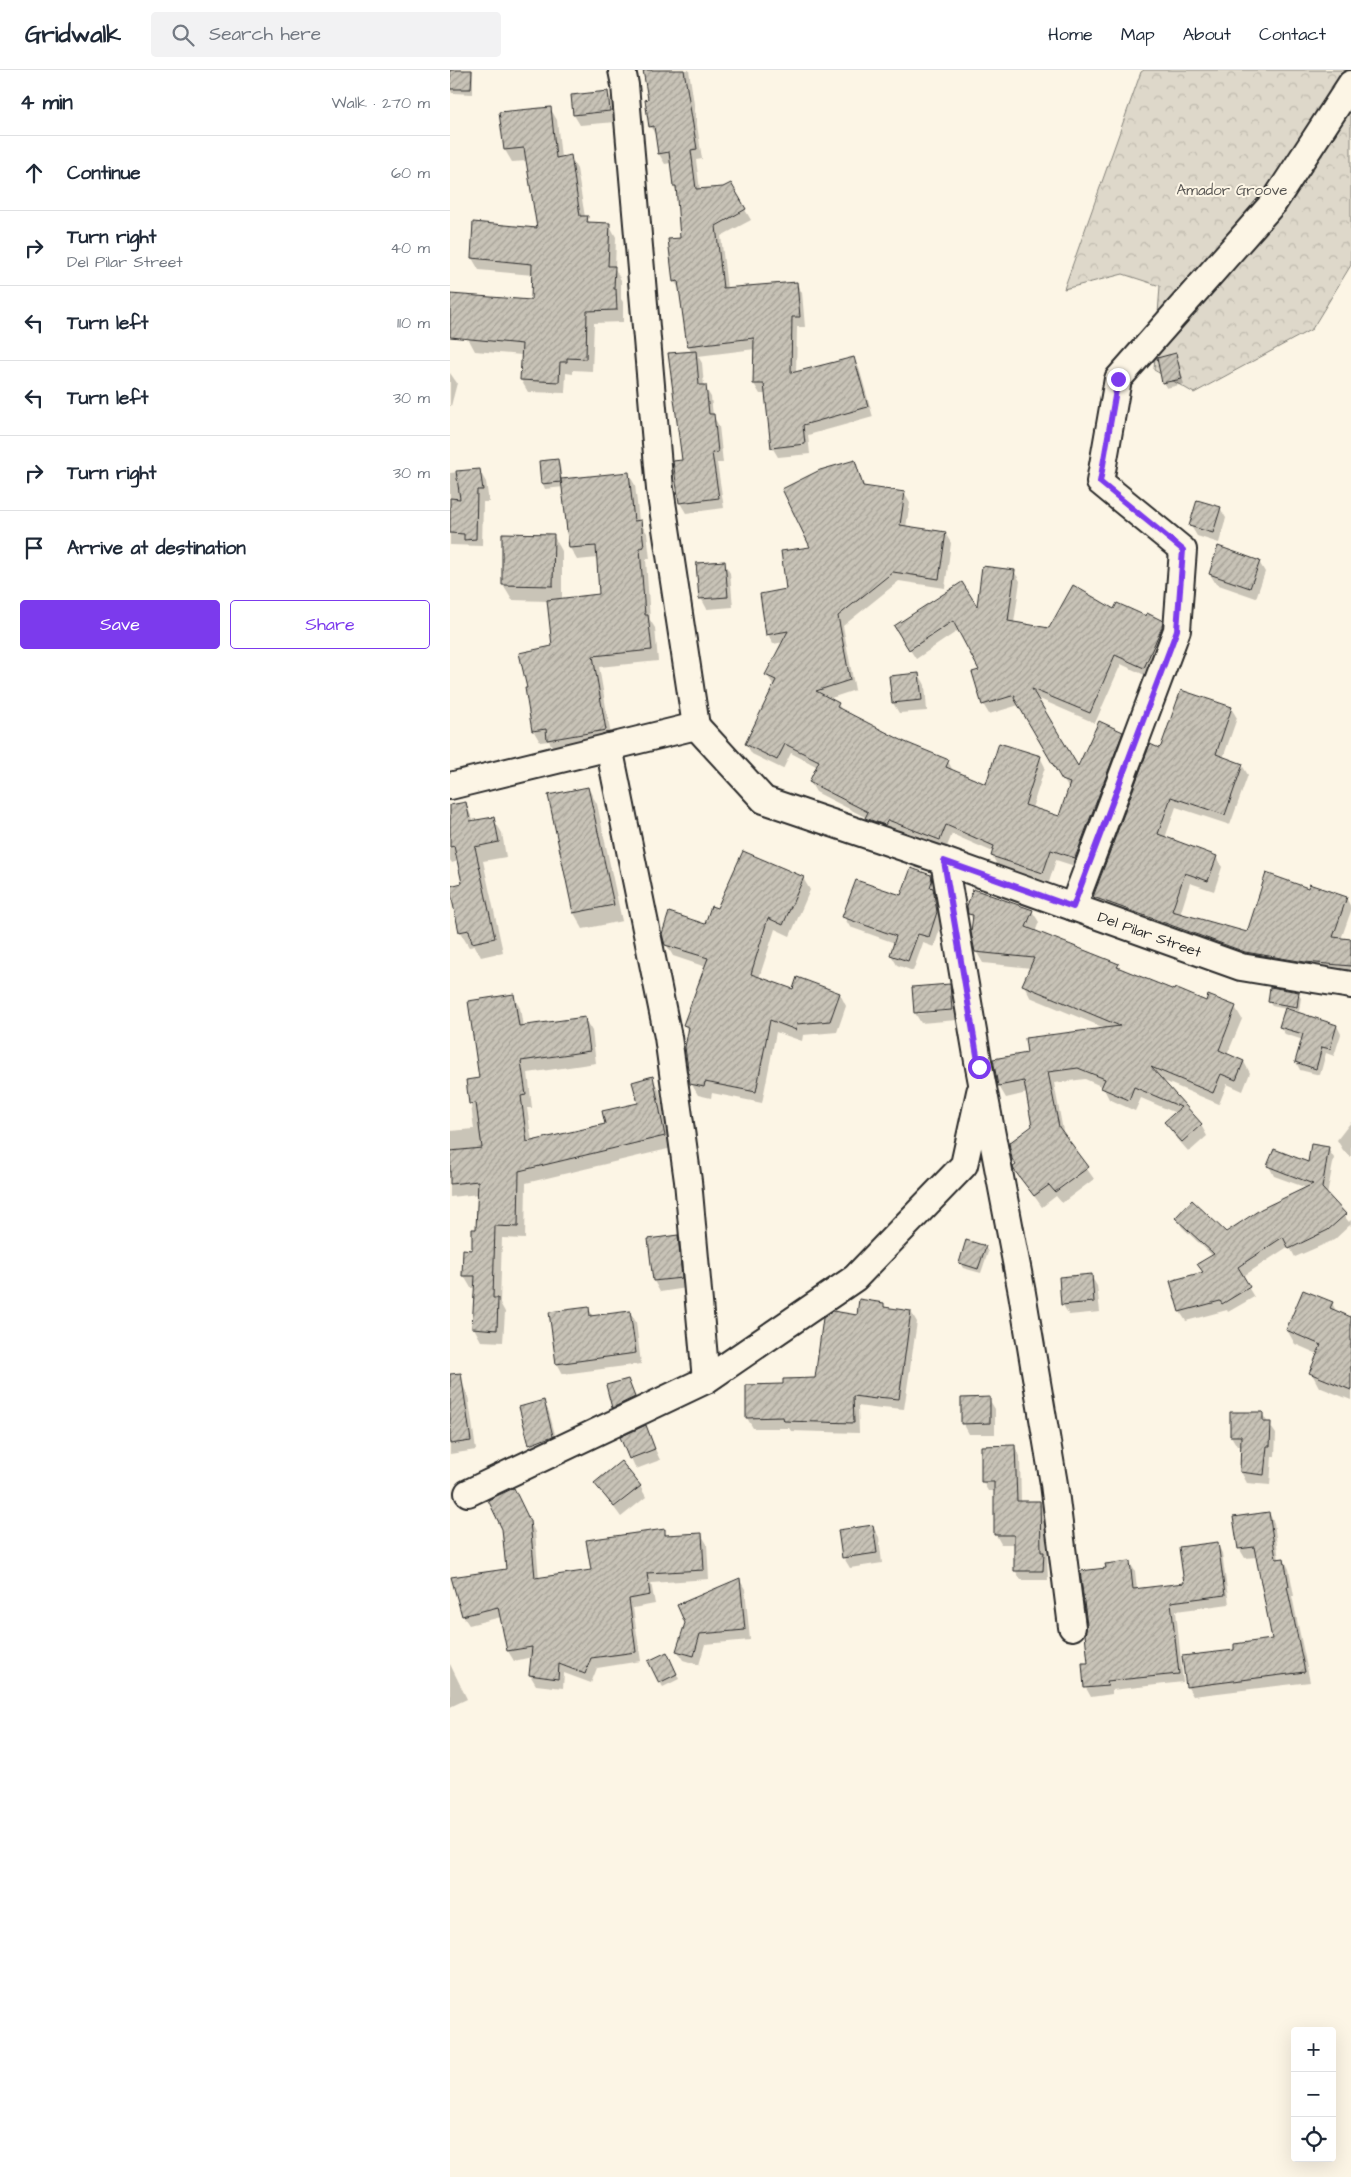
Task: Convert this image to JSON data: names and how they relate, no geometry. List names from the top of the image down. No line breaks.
{"streets":{"street":["Del Pilar Street"]},"parks":["Amador Groove"],"page":{"header":"Gridwalk","search":"Search here","nav":["Home","Map","About","Contact"],"heading":["4 min","Walk · 270 m"],"list":[["Continue","60 m"],["Turn right","Del Pilar Street","40 m"],["Turn left","110 m"],["Turn left","30 m"],["Turn right","30 m"],"Arrive at destination"],"buttons":["Save","Share"],"map_buttons":["+","−"]}}
